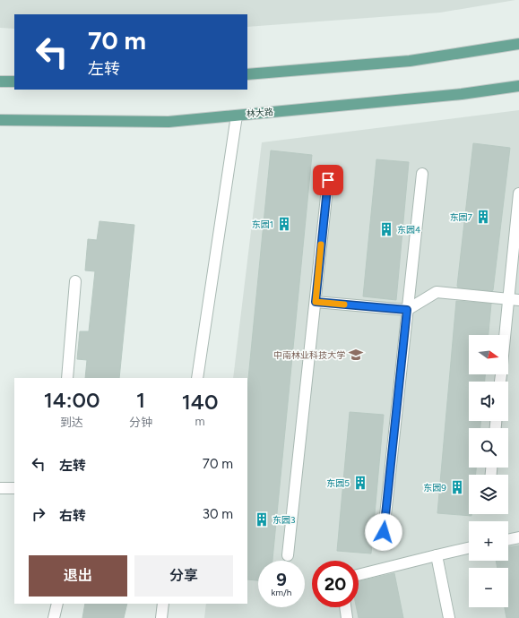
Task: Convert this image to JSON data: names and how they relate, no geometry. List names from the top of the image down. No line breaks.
{"streets":{"main road":["林大路"]},"places":{"building":["东园7","东园1","东园4","东园5","东园9","东园3"],"school or university":["中南林业科技大学"]},"north":"right","page":{"turn":["70 m","左转"],"map_buttons":["+","−"],"eta":["14:00","到达","1","分钟","140","m"],"list":[{"name":"左转","value":"70 m"},{"name":"右转","value":"30 m"}],"buttons":["退出","分享"],"speed":"9 km/h","limit":"20"}}
